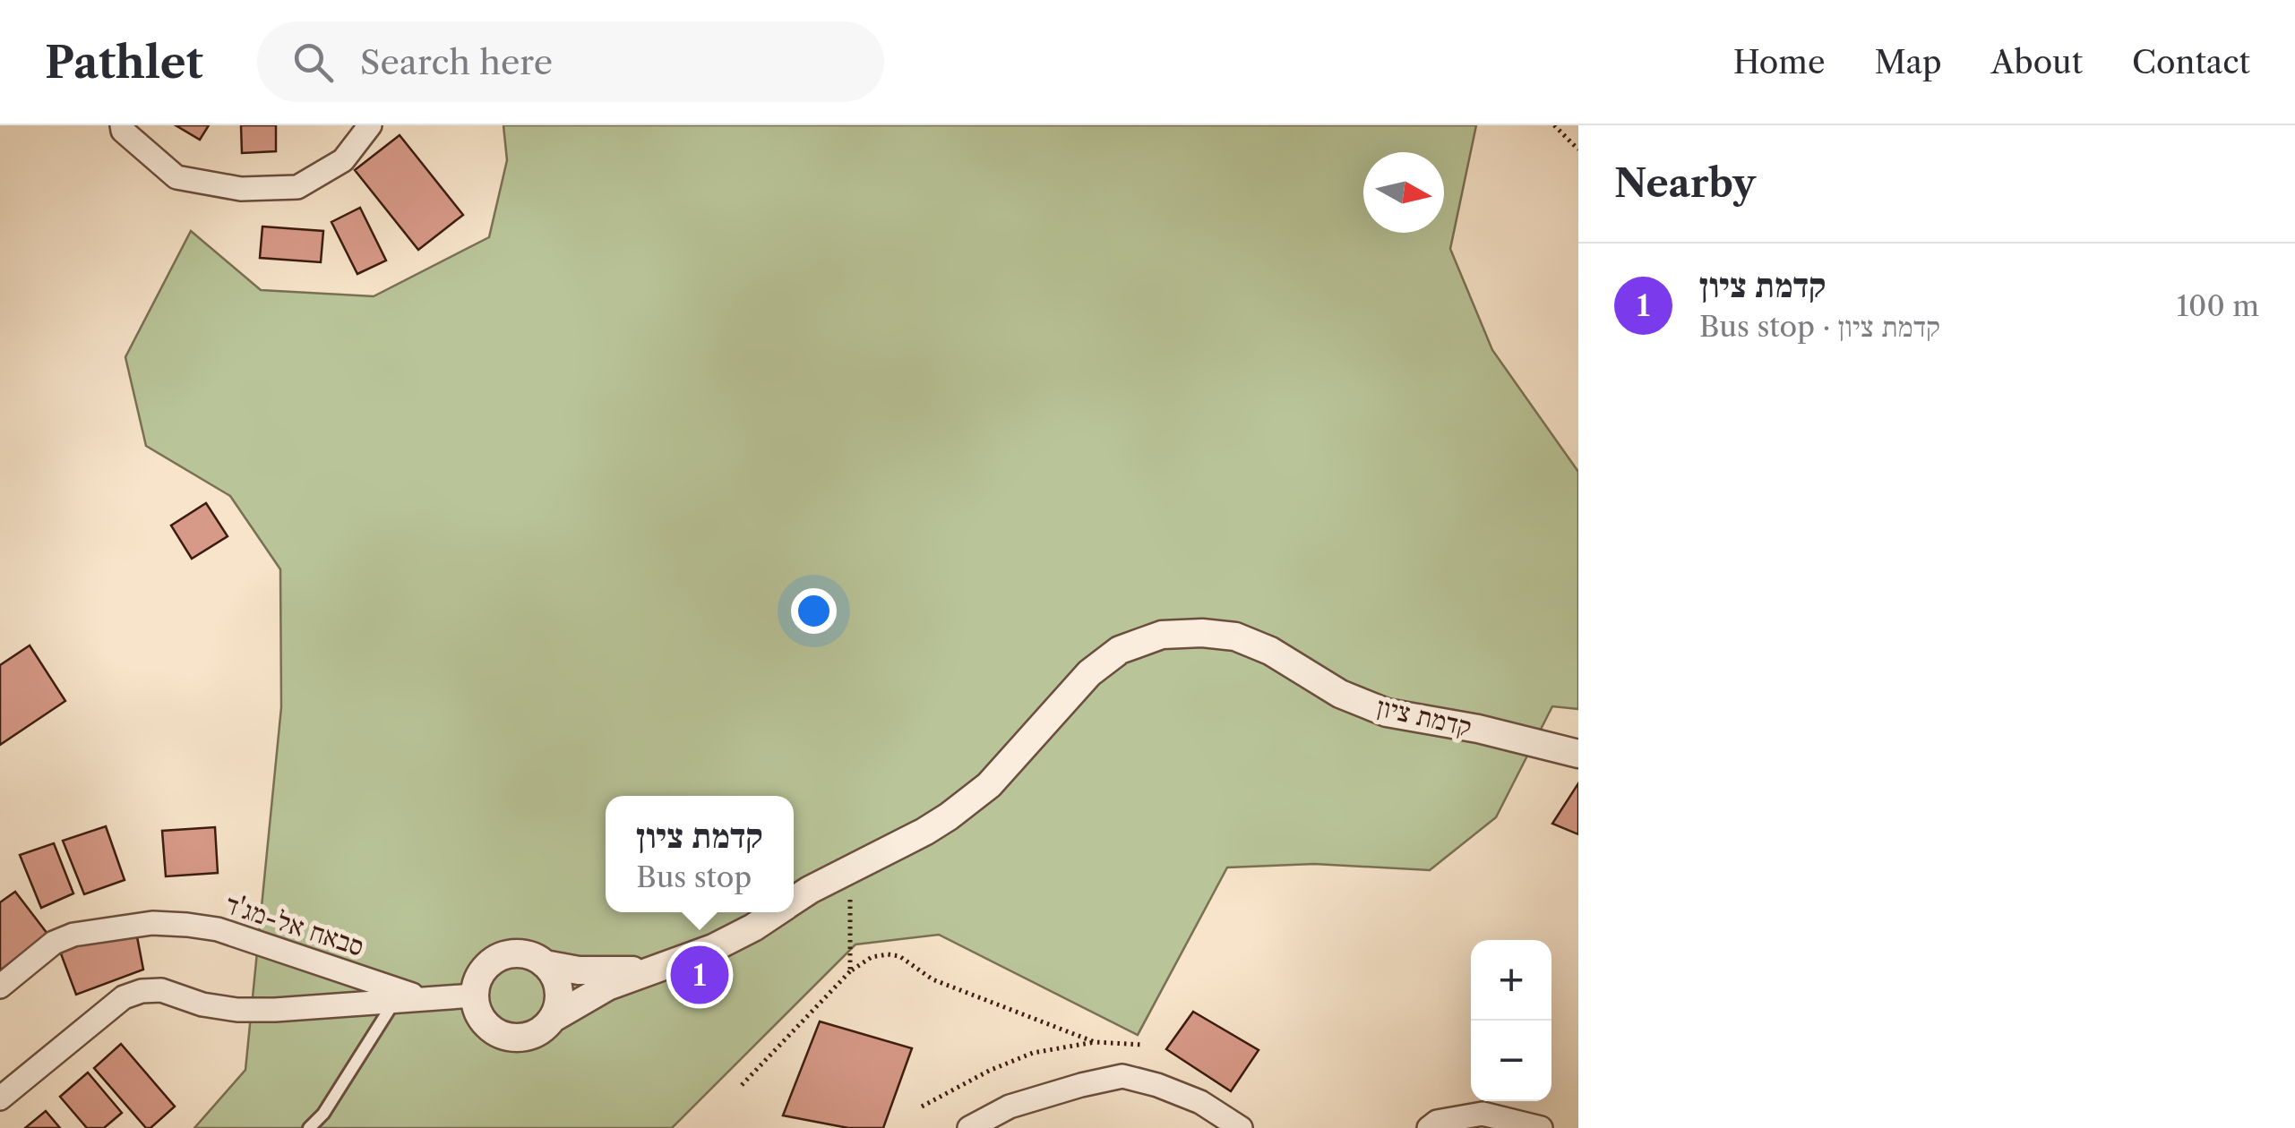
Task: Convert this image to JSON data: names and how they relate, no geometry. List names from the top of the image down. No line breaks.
{"streets":{"street":["קדמת ציון","סבאח אל-מג'ד"]},"north":"right","page":{"header":"Pathlet","search":"Search here","nav":["Home","Map","About","Contact"],"heading":"Nearby","list":[{"mark":"1","name":"קדמת ציון","note":"Bus stop · קדמת ציון","value":"100 m"}],"popup":["קדמת ציון","Bus stop"],"map_buttons":["+","−"],"pins":"1"}}
